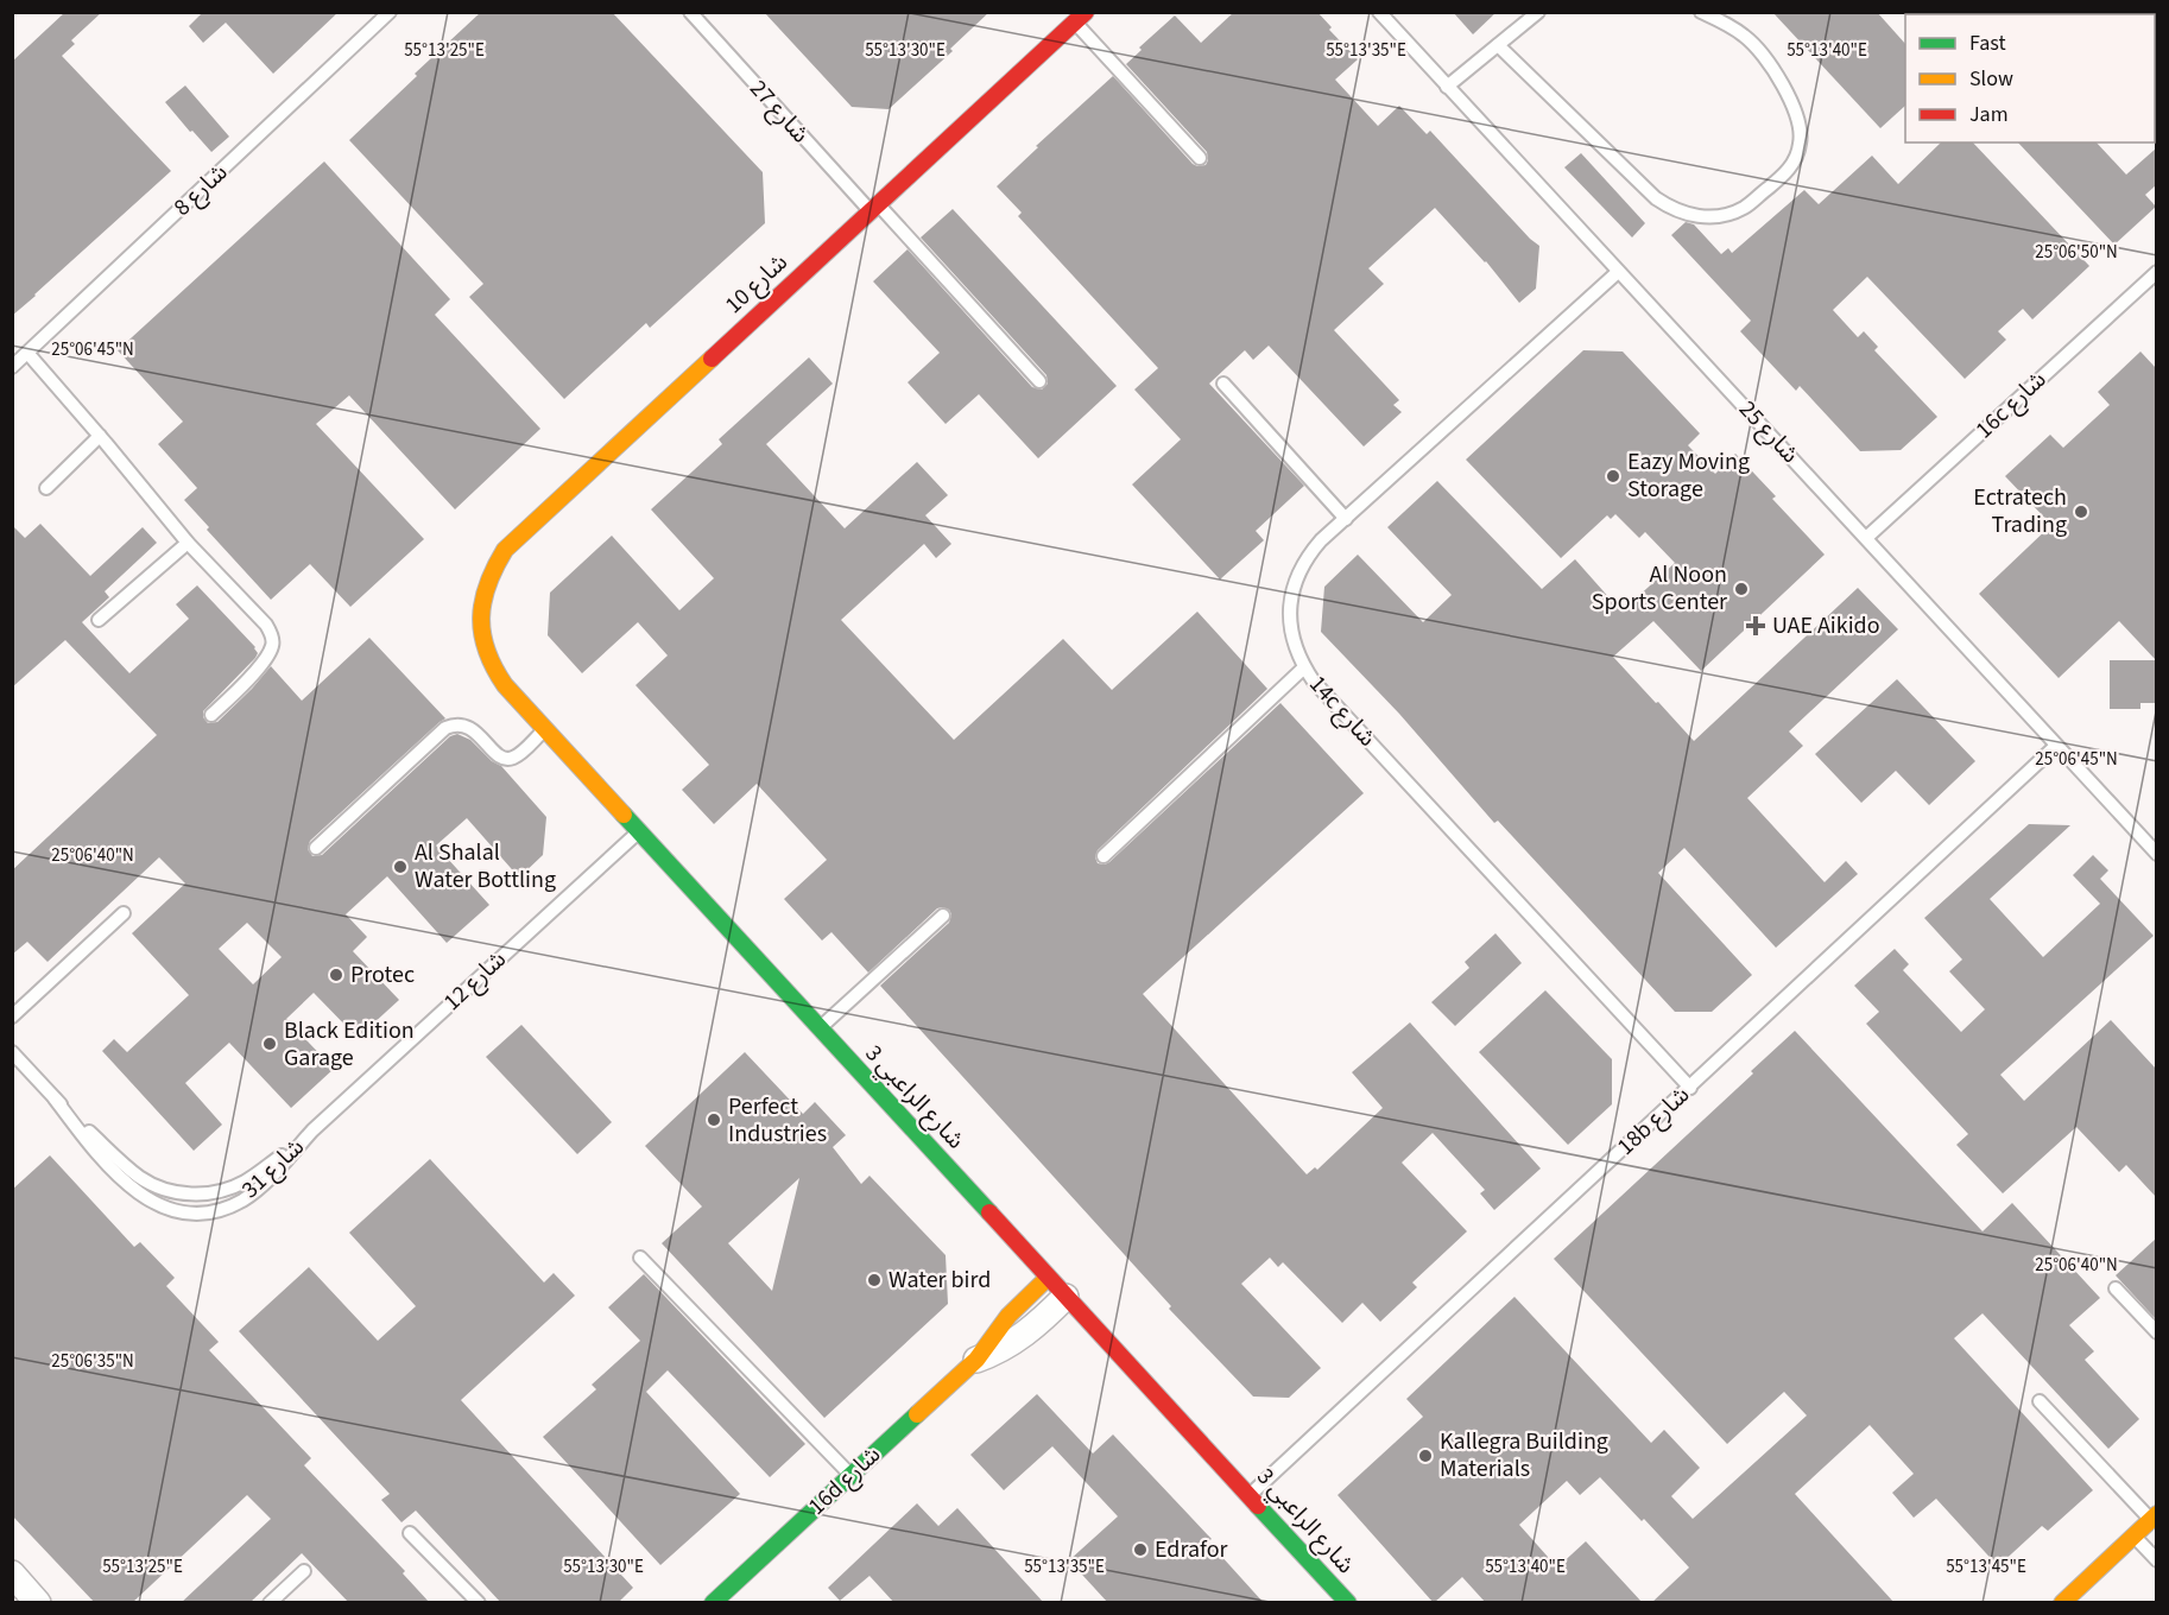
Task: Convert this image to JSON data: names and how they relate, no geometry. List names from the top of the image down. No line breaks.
{"streets":{"street":["شارع 10","شارع الراعبي 3","16d شارع"],"lane":["شارع 27","شارع 8","16c شارع","شارع 25","14c شارع","شارع 12","18b شارع","شارع 31"]},"crossings":[["شارع 27","شارع 10"],["شارع 10","شارع الراعبي 3"],["16c شارع","شارع 25"],["شارع 25","14c شارع"],["شارع 25","18b شارع"],["14c شارع","18b شارع"],["شارع 12","شارع الراعبي 3"],["شارع 12","شارع 31"],["شارع الراعبي 3","18b شارع"],["شارع الراعبي 3","16d شارع"]],"places":{"other":["Eazy Moving Storage","Ectratech Trading","Al Noon Sports Center","Al Shalal Water Bottling","Protec","Black Edition Garage","Perfect Industries","Water bird","Kallegra Building Materials","Edrafor"],"health":["UAE Aikido"]},"legend":["Fast","Slow","Jam"],"coordinates":["55°13'25\"E","55°13'30\"E","55°13'35\"E","55°13'40\"E","25°06'50\"N","25°06'45\"N","25°06'40\"N","25°06'35\"N","55°13'45\"E"]}
